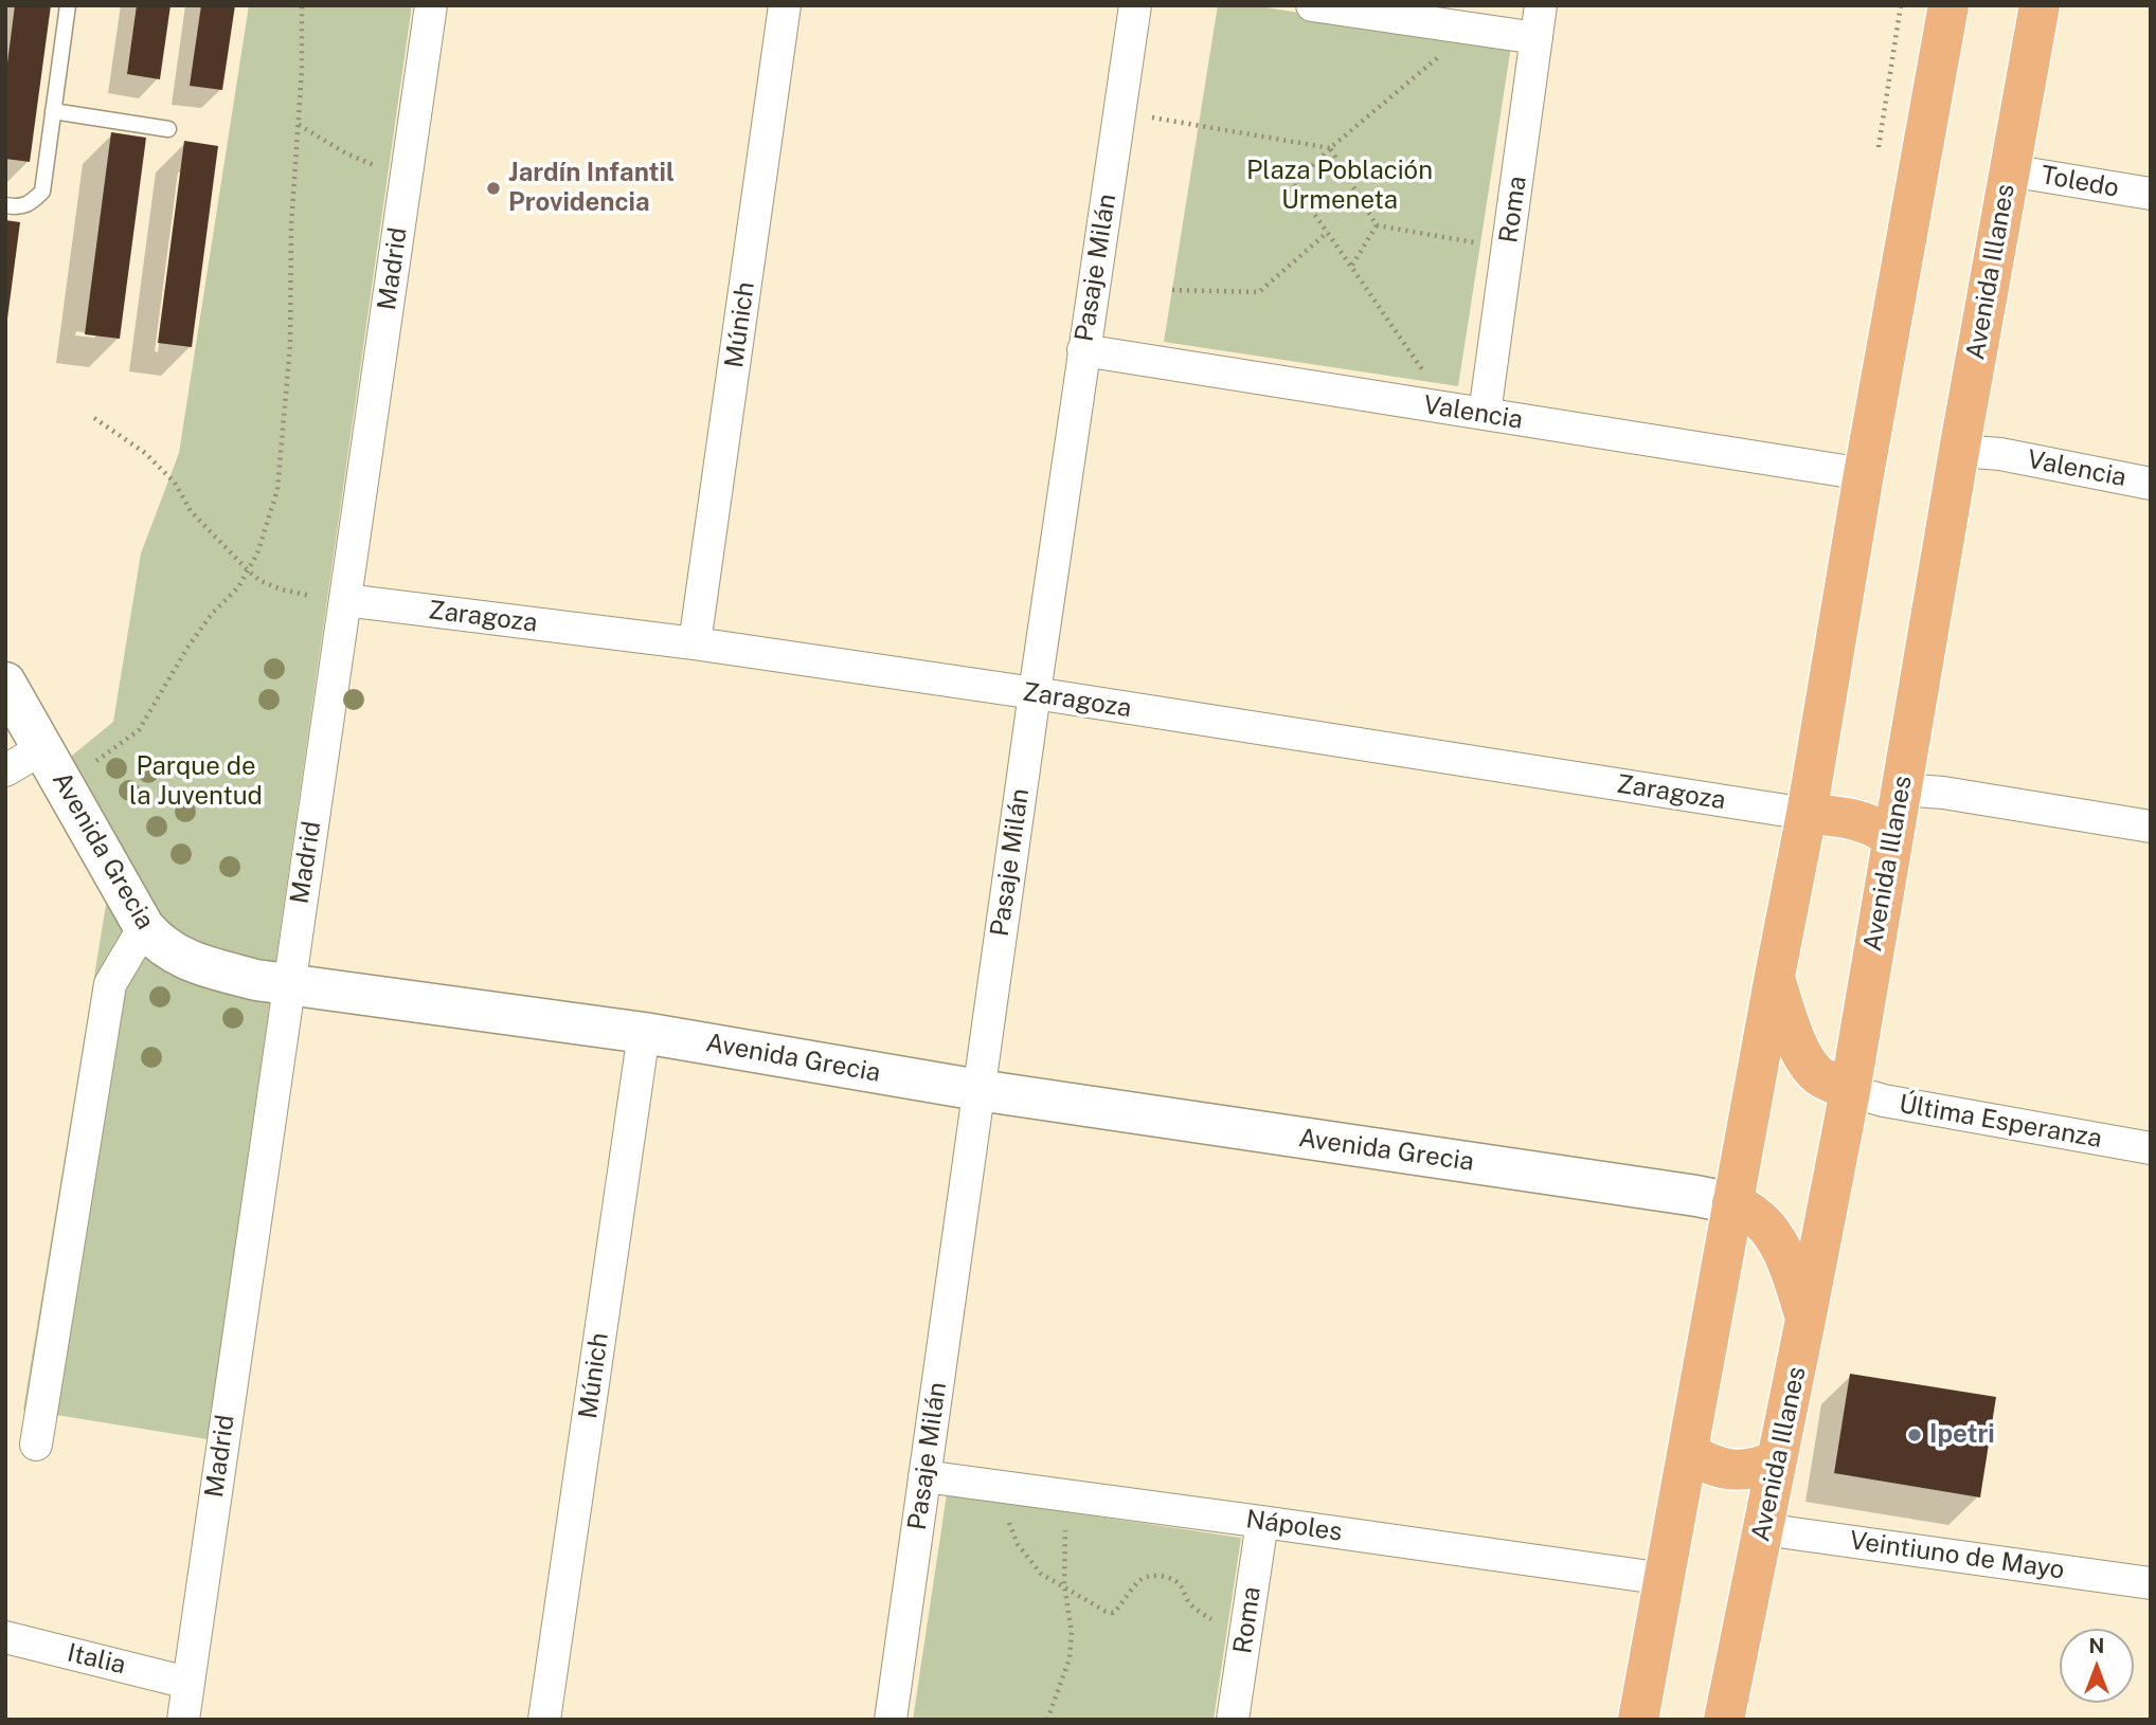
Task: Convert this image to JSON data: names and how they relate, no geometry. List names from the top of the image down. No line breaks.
{"streets":{"main road":["Avenida Illanes"],"street":["Toledo","Roma","Pasaje Milán","Madrid","Múnich","Valencia","Zaragoza","Avenida Grecia","Última Esperanza","Nápoles","Veintiuno de Mayo","Italia"]},"crossings":[["Toledo","Avenida Illanes"],["Roma","Valencia"],["Roma","Nápoles"],["Pasaje Milán","Valencia"],["Pasaje Milán","Zaragoza"],["Pasaje Milán","Avenida Grecia"],["Pasaje Milán","Nápoles"],["Madrid","Zaragoza"],["Madrid","Avenida Grecia"],["Madrid","Italia"],["Avenida Illanes","Valencia"],["Avenida Illanes","Última Esperanza"],["Avenida Illanes","Veintiuno de Mayo"],["Múnich","Zaragoza"],["Múnich","Avenida Grecia"]],"parks":["Plaza Población Urmeneta","Parque de la Juventud"],"places":["Jardín Infantil Providencia","Ipetri"],"north":"top"}
